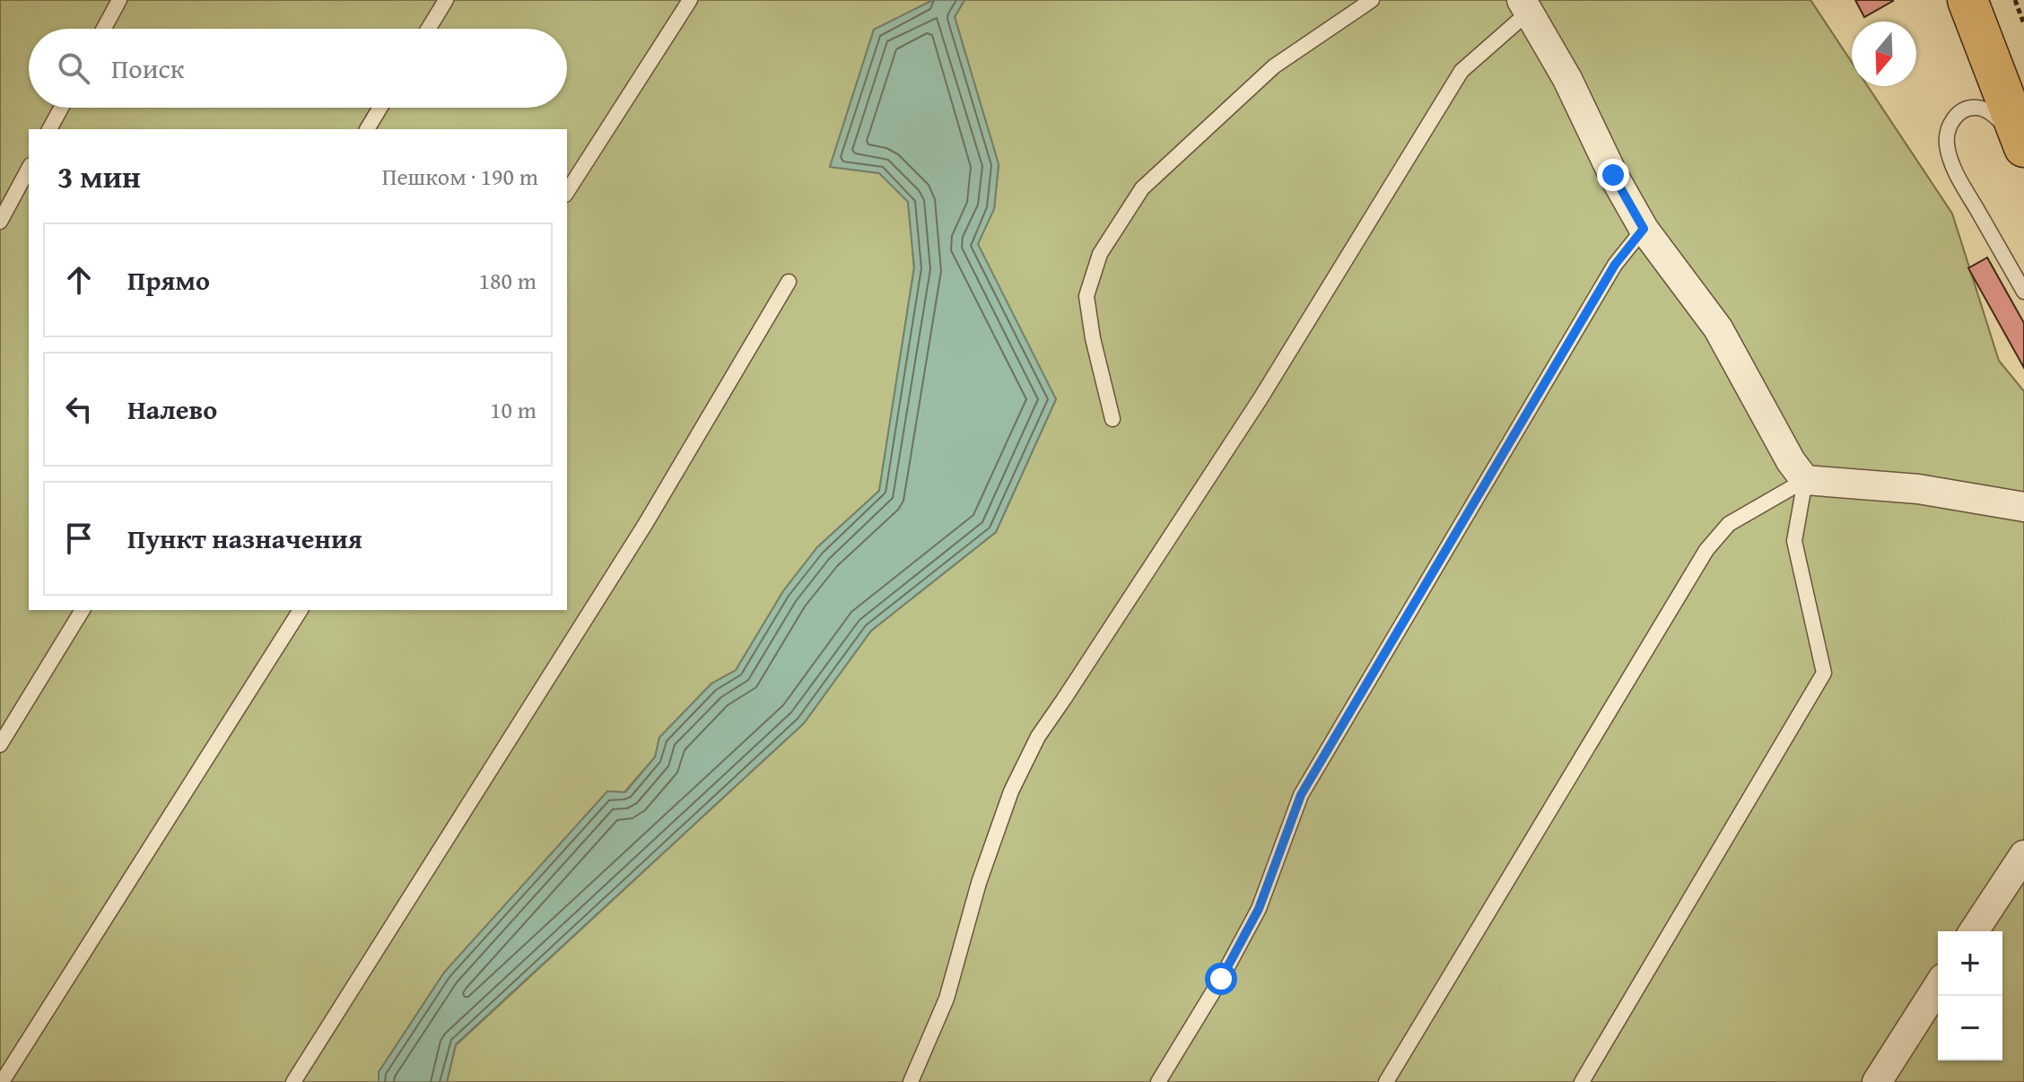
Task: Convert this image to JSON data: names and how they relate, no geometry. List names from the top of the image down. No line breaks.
{"north":"bottom","page":{"search":"Поиск","heading":["3 мин","Пешком · 190 m"],"list":[["Прямо","180 m"],["Налево","10 m"],"Пункт назначения"],"map_buttons":["+","−"]}}
